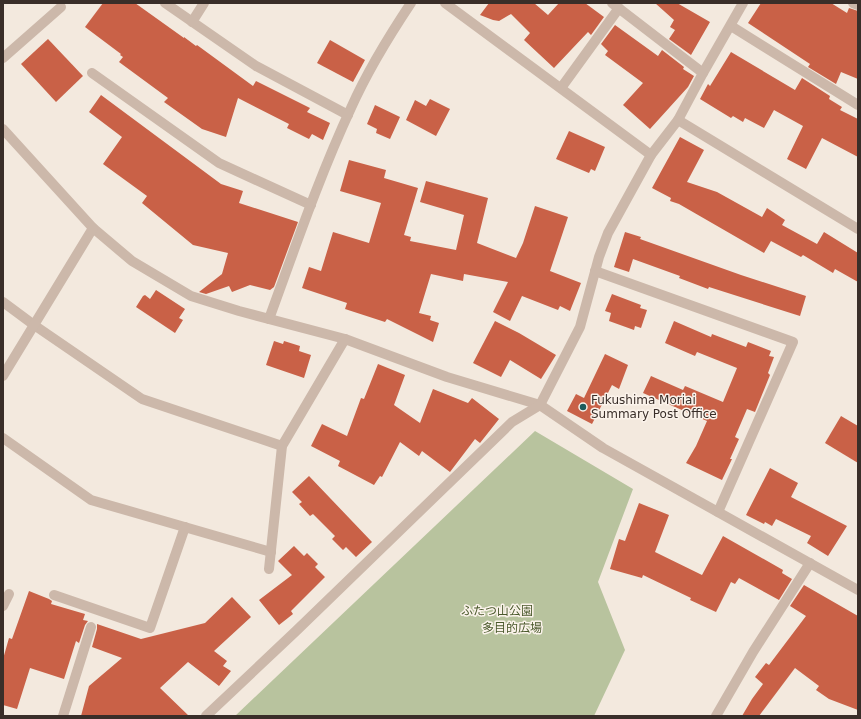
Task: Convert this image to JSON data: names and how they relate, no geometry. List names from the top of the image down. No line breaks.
{"parks":["ふたつ山公園","多目的広場"],"places":["Fukushima Moriai Summary Post Office"]}
